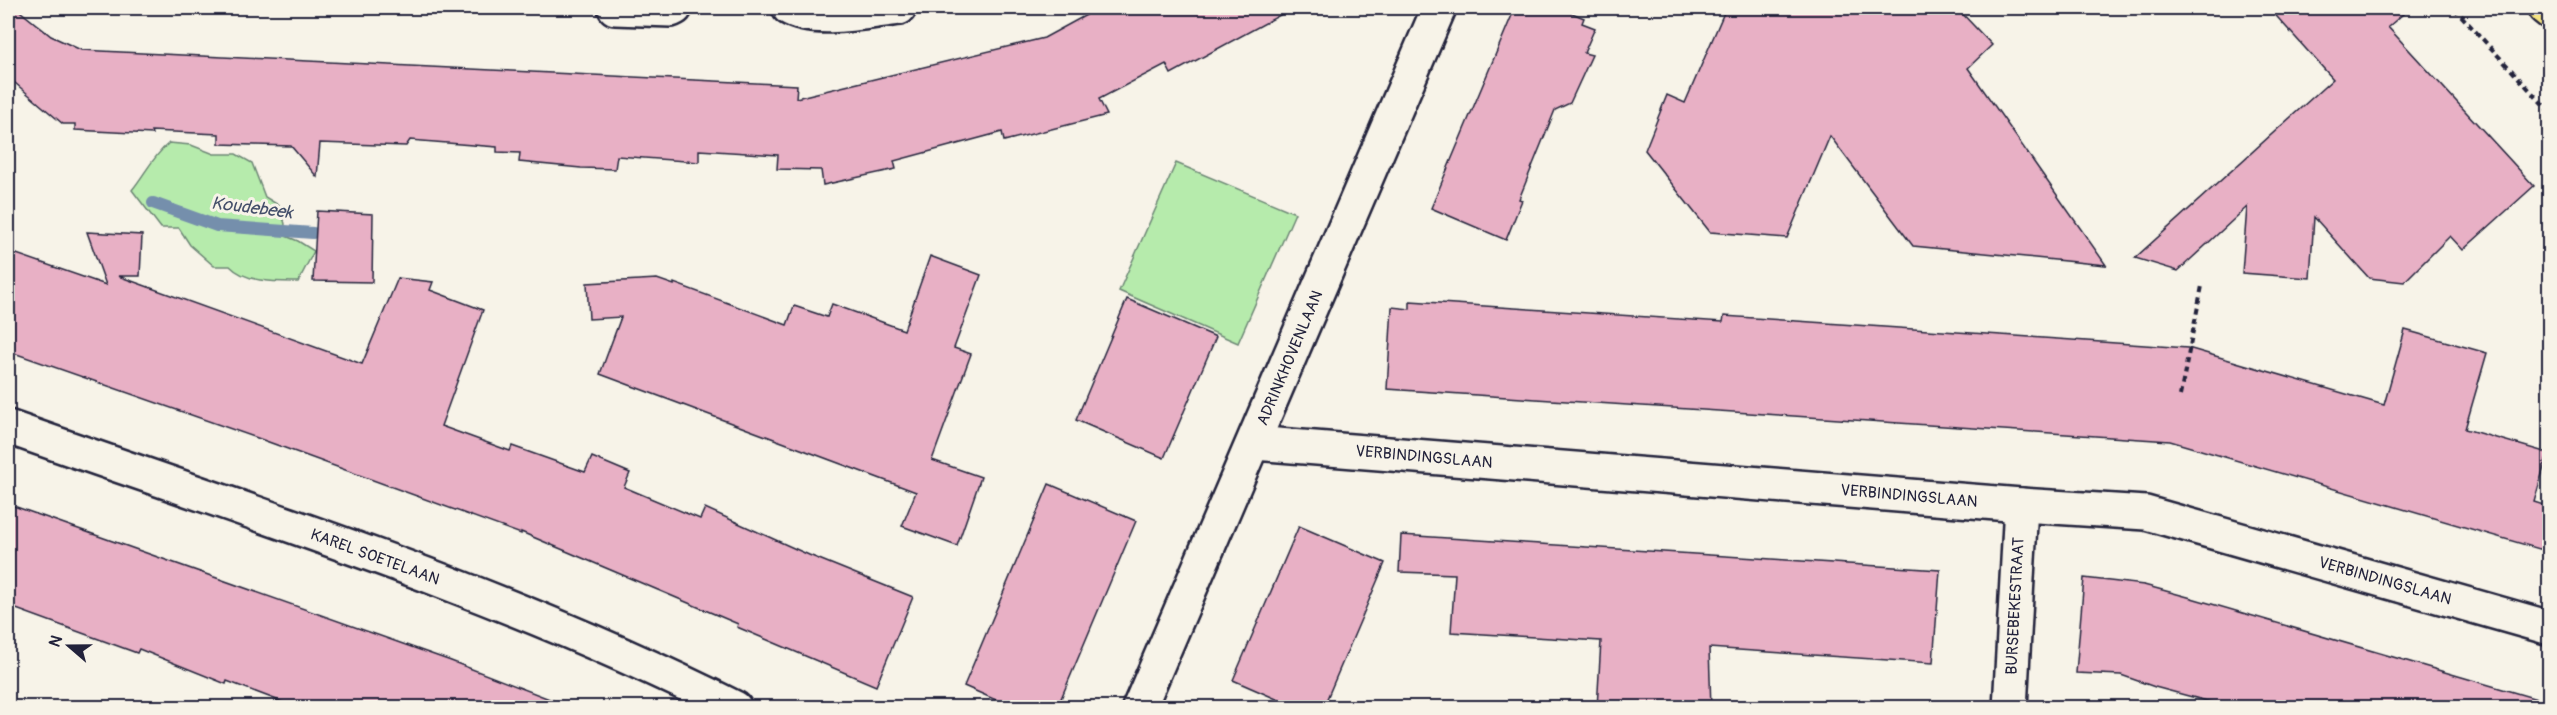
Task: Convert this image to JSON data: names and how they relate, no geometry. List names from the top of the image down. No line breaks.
{"streets":{"street":["ADRINKHOVENLAAN","VERBINDINGSLAAN","KAREL SOETELAAN","BURSEBEKESTRAAT"]},"crossings":[["ADRINKHOVENLAAN","VERBINDINGSLAAN"],["VERBINDINGSLAAN","BURSEBEKESTRAAT"]],"water":["Koudebeek"],"north":"left"}
